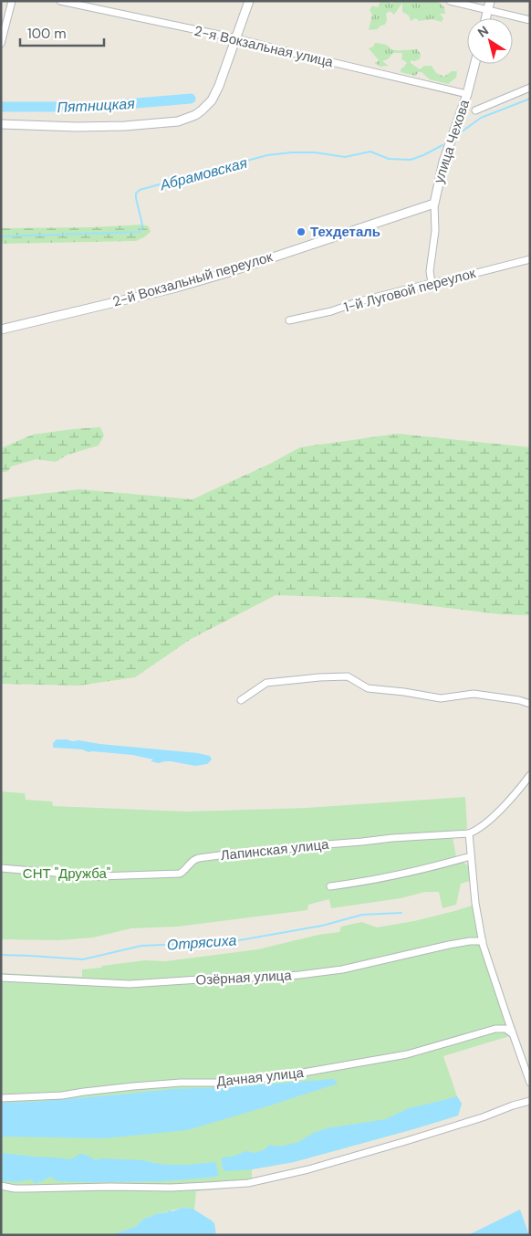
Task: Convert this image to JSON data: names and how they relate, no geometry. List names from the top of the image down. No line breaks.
{"streets":{"street":["2-я Вокзальная улица","улица Чехова","2-й Вокзальный переулок","1-й Луговой переулок","Лапинская улица","Озёрная улица","Дачная улица"]},"crossings":[["2-я Вокзальная улица","улица Чехова"],["улица Чехова","2-й Вокзальный переулок"],["улица Чехова","1-й Луговой переулок"]],"water":["Пятницкая","Абрамовская","Отрясиха"],"parks":["СНТ \"Дружба\""],"places":["Техдеталь"],"scale_bar":"100 m","north":"top left"}
